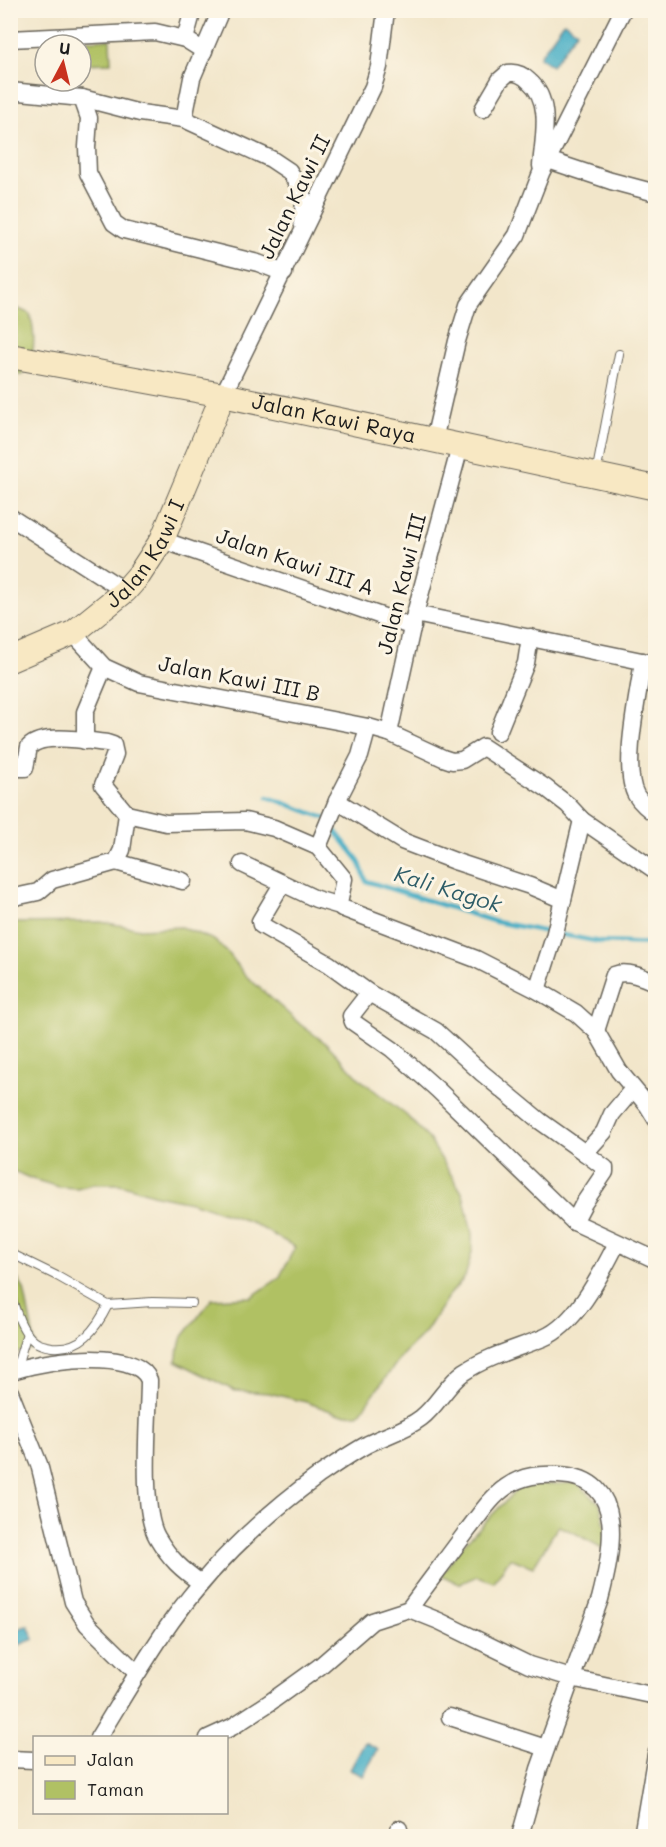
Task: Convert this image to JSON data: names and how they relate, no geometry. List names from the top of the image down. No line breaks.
{"streets":{"main road":["Jalan Kawi Raya","Jalan Kawi I"],"street":["Jalan Kawi II","Jalan Kawi III A","Jalan Kawi III","Jalan Kawi III B"]},"crossings":[["Jalan Kawi II","Jalan Kawi Raya"],["Jalan Kawi II","Jalan Kawi I"],["Jalan Kawi Raya","Jalan Kawi I"],["Jalan Kawi Raya","Jalan Kawi III"],["Jalan Kawi I","Jalan Kawi III A"],["Jalan Kawi I","Jalan Kawi III B"],["Jalan Kawi III A","Jalan Kawi III"],["Jalan Kawi III","Jalan Kawi III B"]],"water":["Kali Kagok"],"legend":["Jalan","Taman"],"north":"top"}
